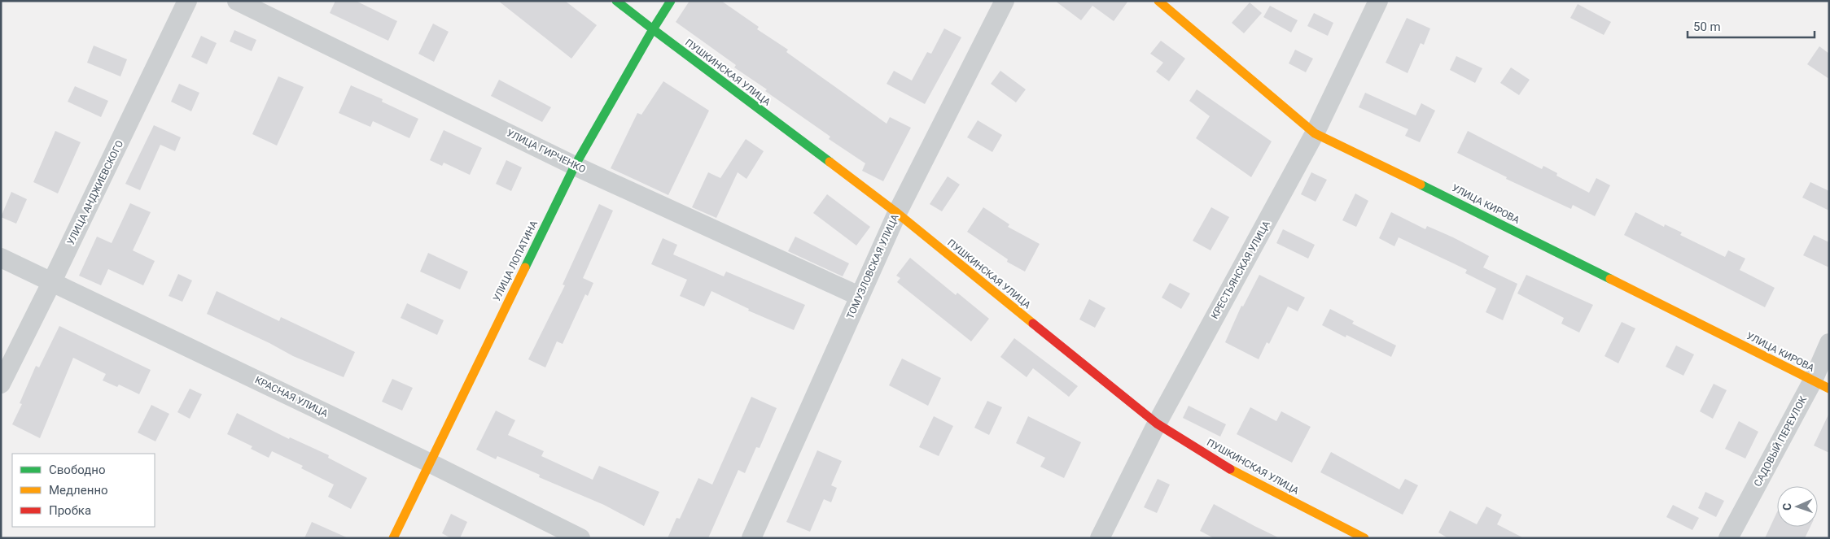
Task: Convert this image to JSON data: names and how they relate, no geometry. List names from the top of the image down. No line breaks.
{"streets":{"street":["ПУШКИНСКАЯ УЛИЦА","УЛИЦА ГИРЧЕНКО","УЛИЦА АНДЖИЕВСКОГО","УЛИЦА КИРОВА","УЛИЦА ЛОПАТИНА","ТОМУЗЛОВСКАЯ УЛИЦА","КРЕСТЬЯНСКАЯ УЛИЦА","КРАСНАЯ УЛИЦА","САДОВЫЙ ПЕРЕУЛОК"]},"crossings":[["ПУШКИНСКАЯ УЛИЦА","УЛИЦА ЛОПАТИНА"],["ПУШКИНСКАЯ УЛИЦА","ТОМУЗЛОВСКАЯ УЛИЦА"],["ПУШКИНСКАЯ УЛИЦА","КРЕСТЬЯНСКАЯ УЛИЦА"],["УЛИЦА ГИРЧЕНКО","УЛИЦА ЛОПАТИНА"],["УЛИЦА ГИРЧЕНКО","ТОМУЗЛОВСКАЯ УЛИЦА"],["УЛИЦА АНДЖИЕВСКОГО","КРАСНАЯ УЛИЦА"],["УЛИЦА КИРОВА","КРЕСТЬЯНСКАЯ УЛИЦА"],["УЛИЦА КИРОВА","САДОВЫЙ ПЕРЕУЛОК"],["УЛИЦА ЛОПАТИНА","КРАСНАЯ УЛИЦА"]],"legend":["Свободно","Медленно","Пробка"],"scale_bar":"50 m","north":"left"}
